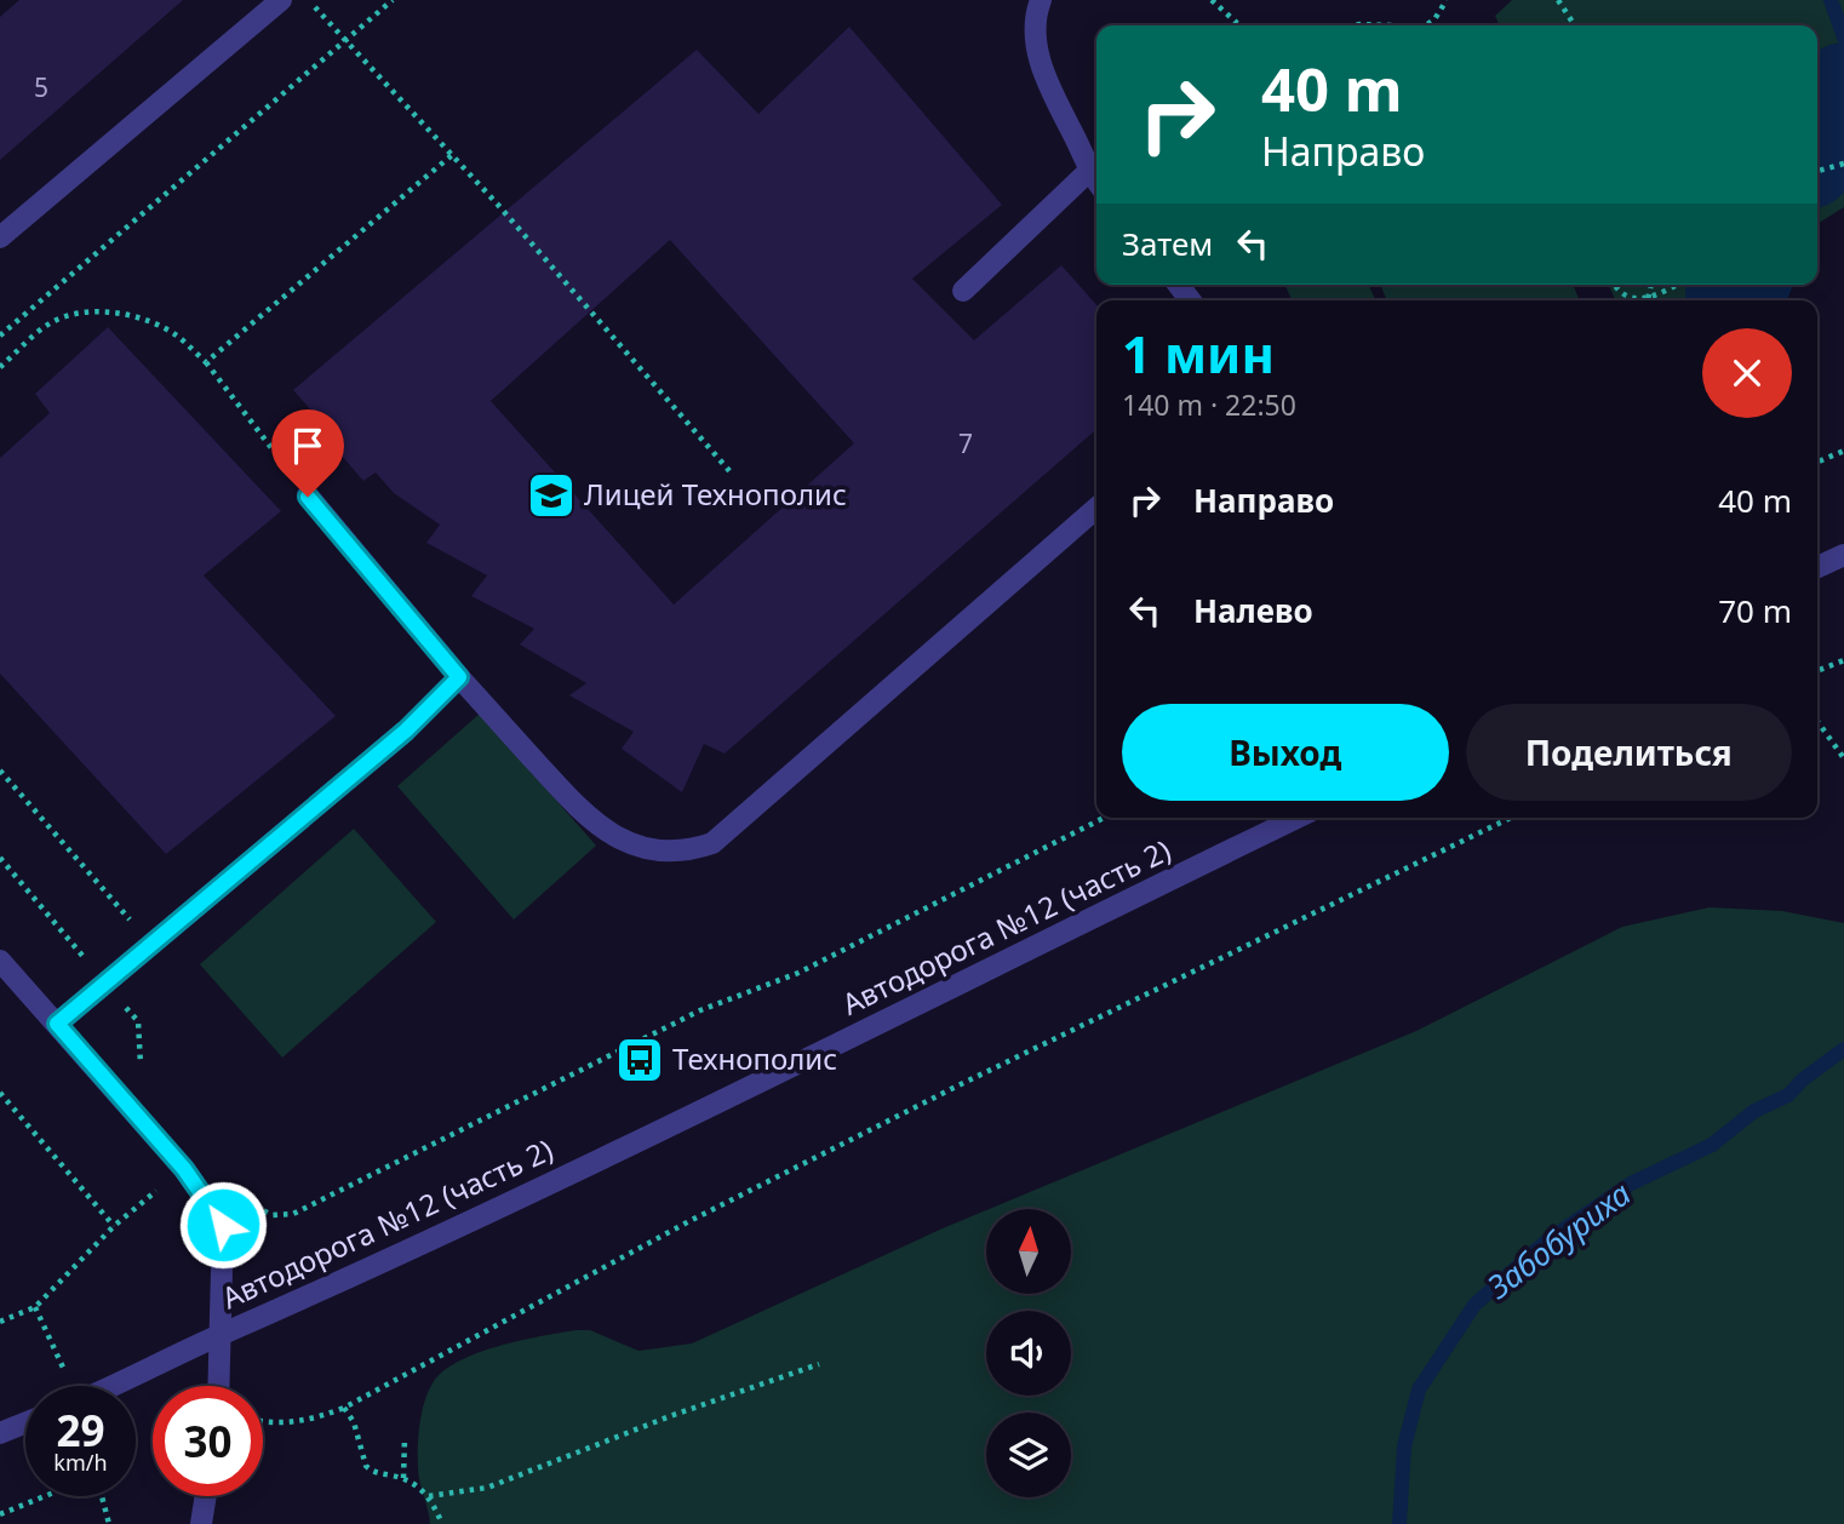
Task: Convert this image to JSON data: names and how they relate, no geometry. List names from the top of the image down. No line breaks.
{"streets":{"street":["Автодорога №12 (часть 2)"]},"water":["Забобуриха"],"places":{"school or university":["Лицей Технополис"],"bus stop":["Технополис"]},"house_numbers":["5","7"],"north":"top","page":{"turn":["40 m","Направо"],"then":"Затем","heading":["1 мин","140 m · 22:50"],"list":[{"name":"Направо","value":"40 m"},{"name":"Налево","value":"70 m"}],"buttons":["Выход","Поделиться"],"speed":"29 km/h","limit":"30"}}
